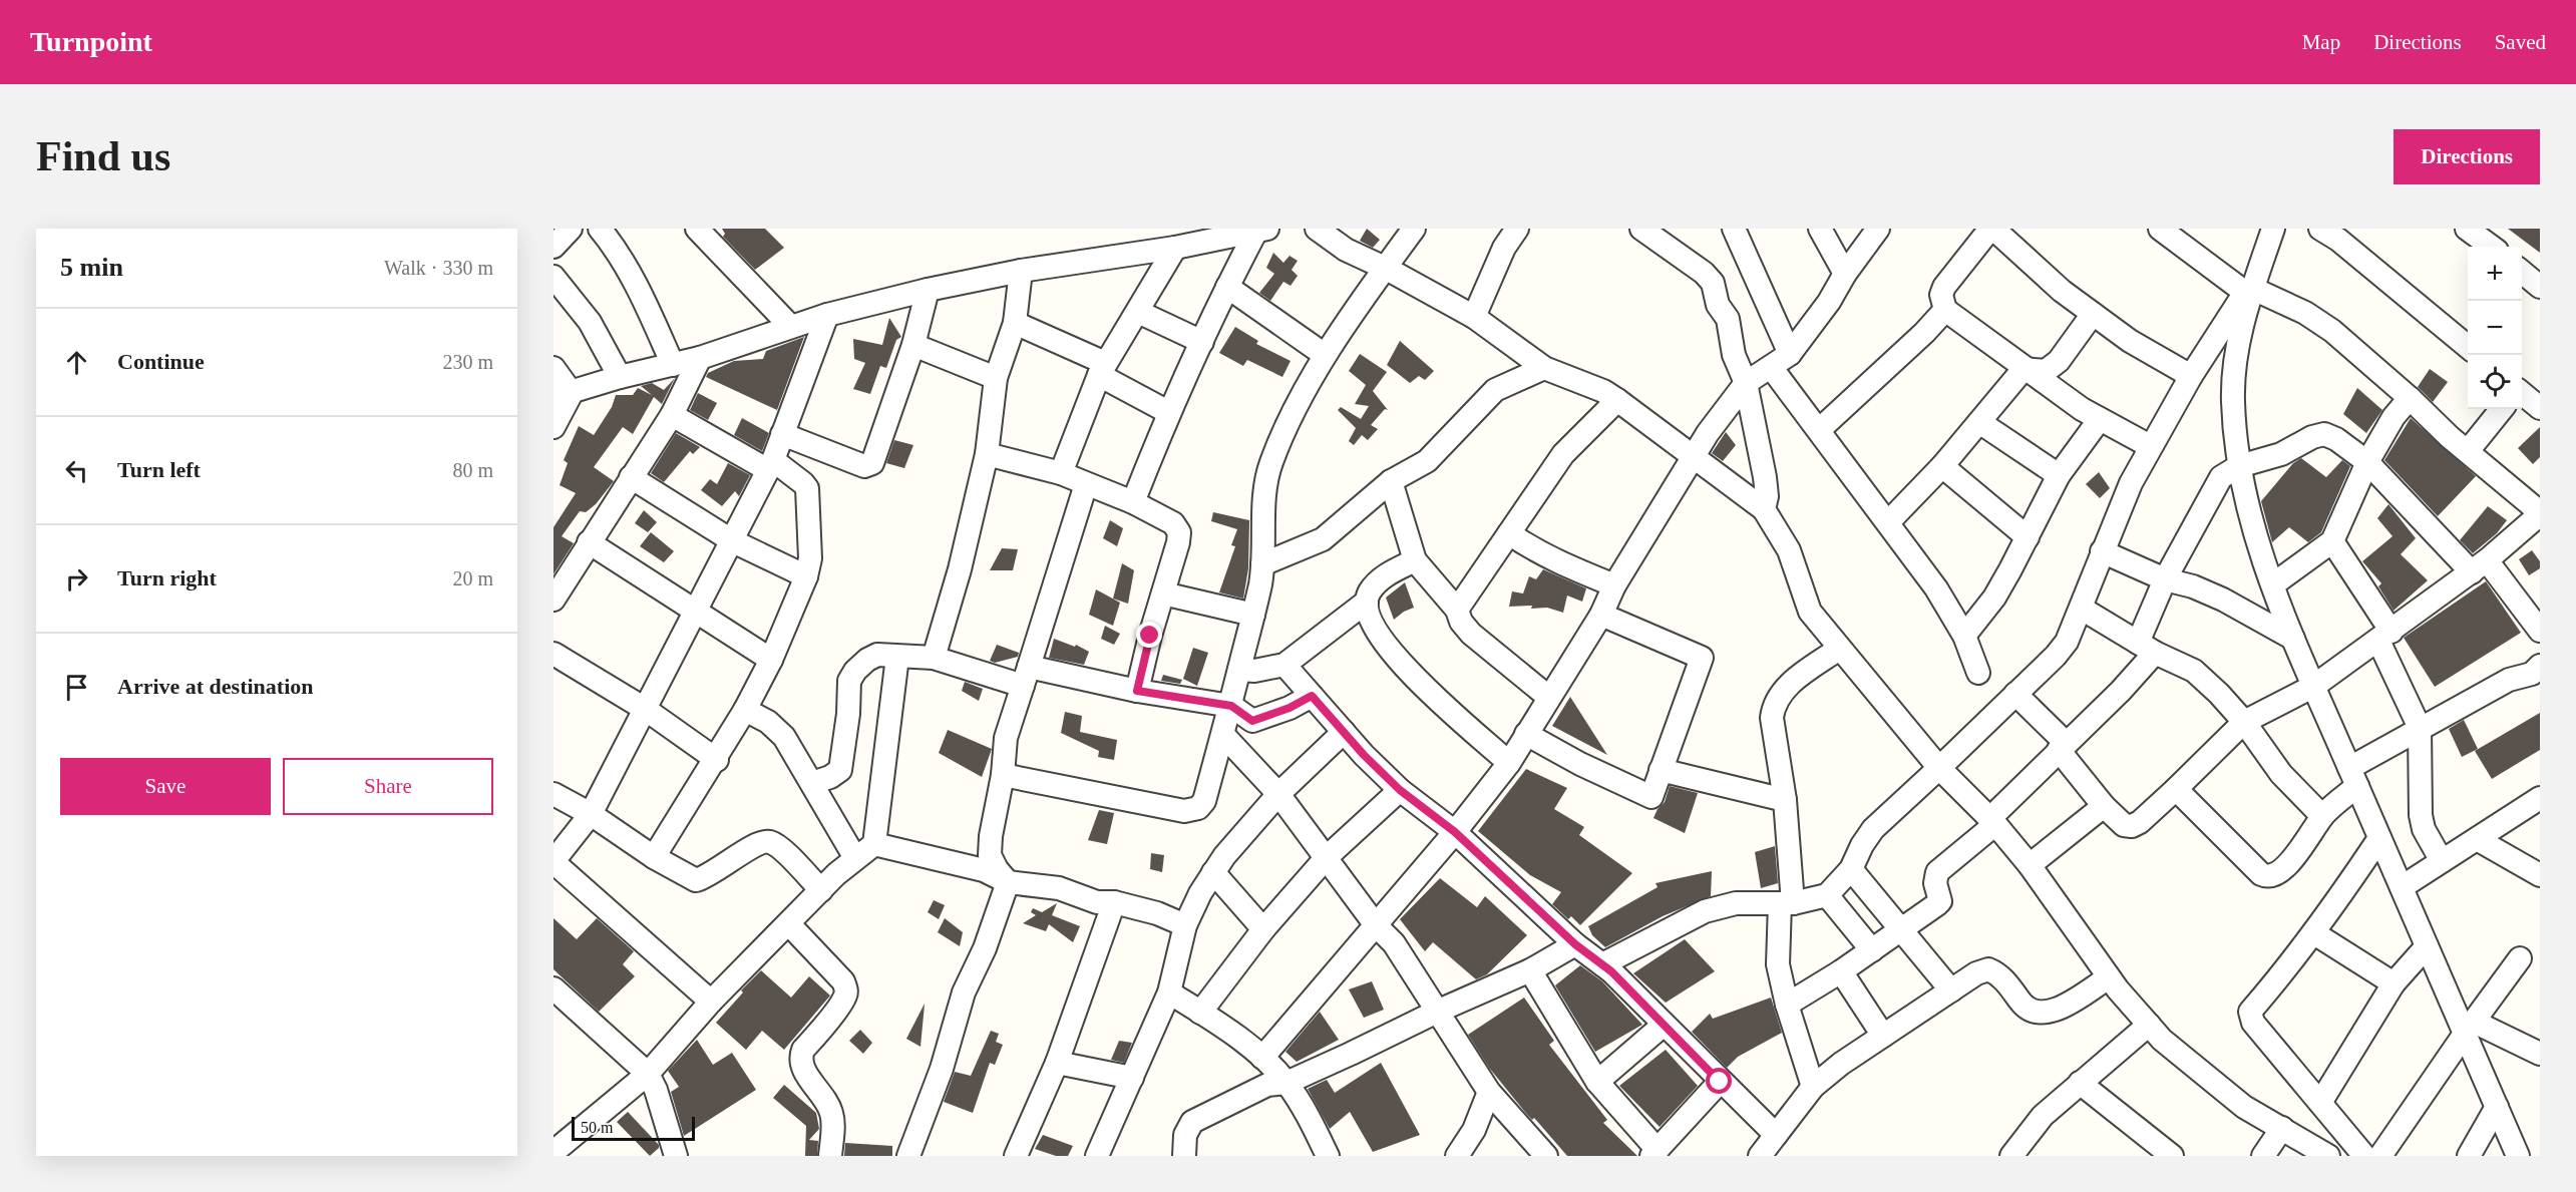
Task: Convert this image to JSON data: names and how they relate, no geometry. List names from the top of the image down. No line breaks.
{"scale_bar":"50 m","page":{"header":"Turnpoint","nav":["Map","Directions","Saved"],"buttons":["Directions",["Save","Share"]],"title":"Find us","heading":["5 min","Walk · 330 m"],"map_buttons":["+","−"],"list":[["Continue","230 m"],["Turn left","80 m"],["Turn right","20 m"],"Arrive at destination"],"scale":"50 m"}}
